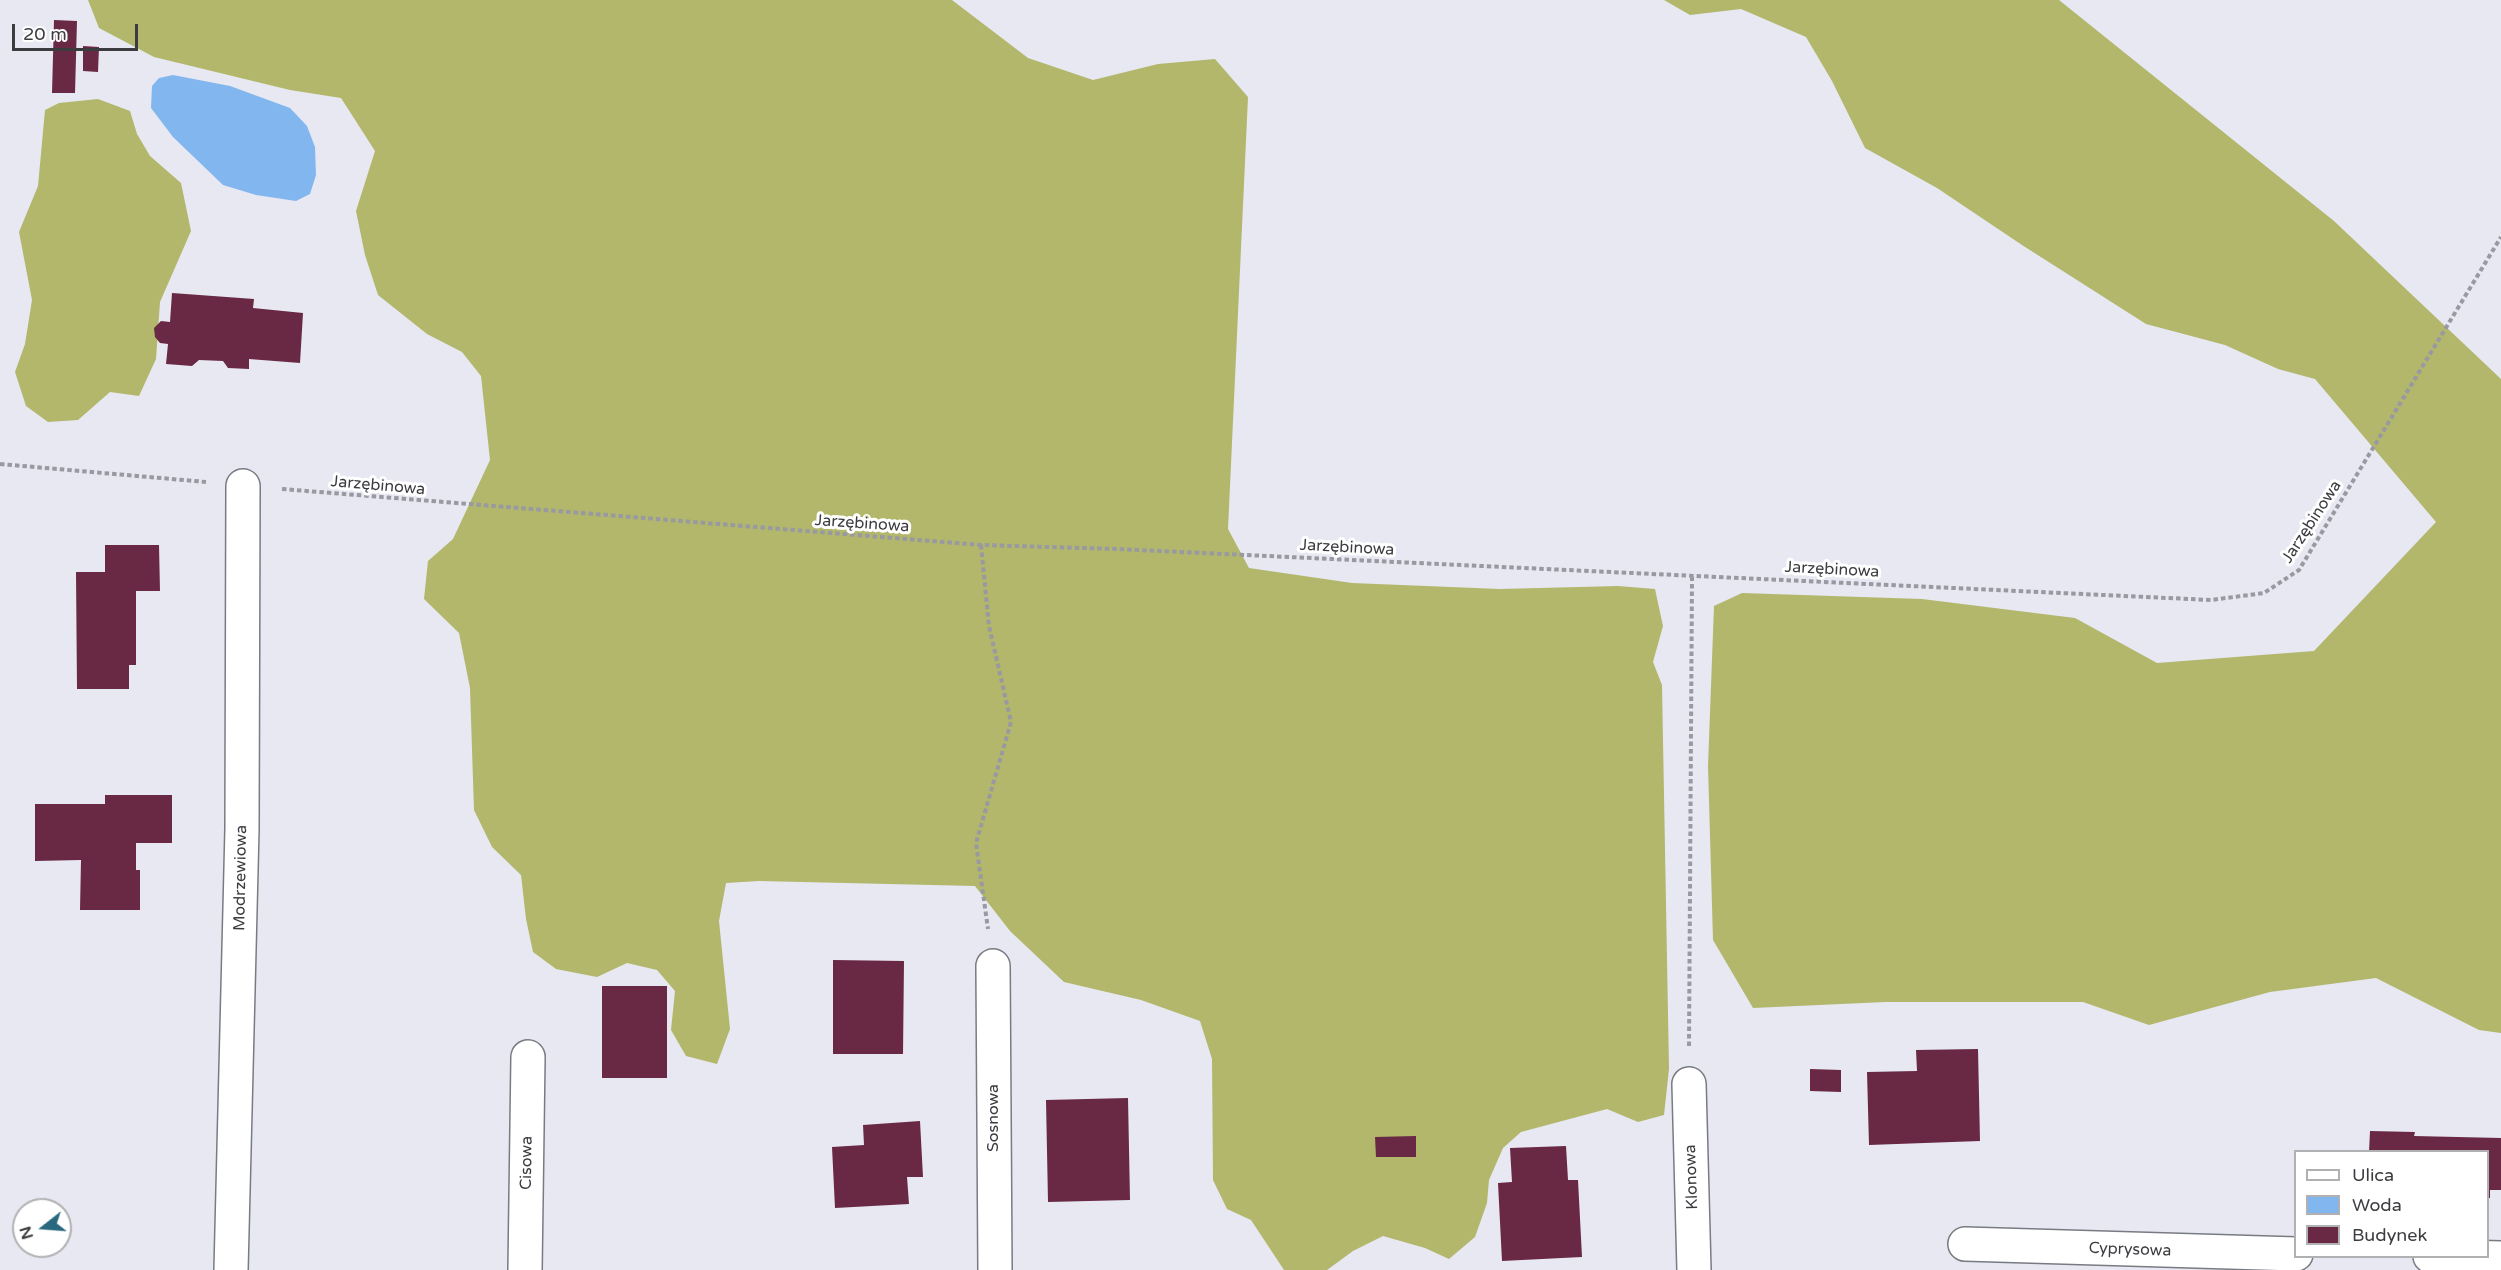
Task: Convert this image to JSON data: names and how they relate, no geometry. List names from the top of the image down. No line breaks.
{"streets":{"street":["Modrzewiowa","Sosnowa","Cisowa","Klonowa","Cyprysowa"],"path":["Jarzębinowa"]},"crossings":[["Jarzębinowa","Modrzewiowa"]],"legend":["Ulica","Woda","Budynek"],"scale_bar":"20 m","north":"left"}
